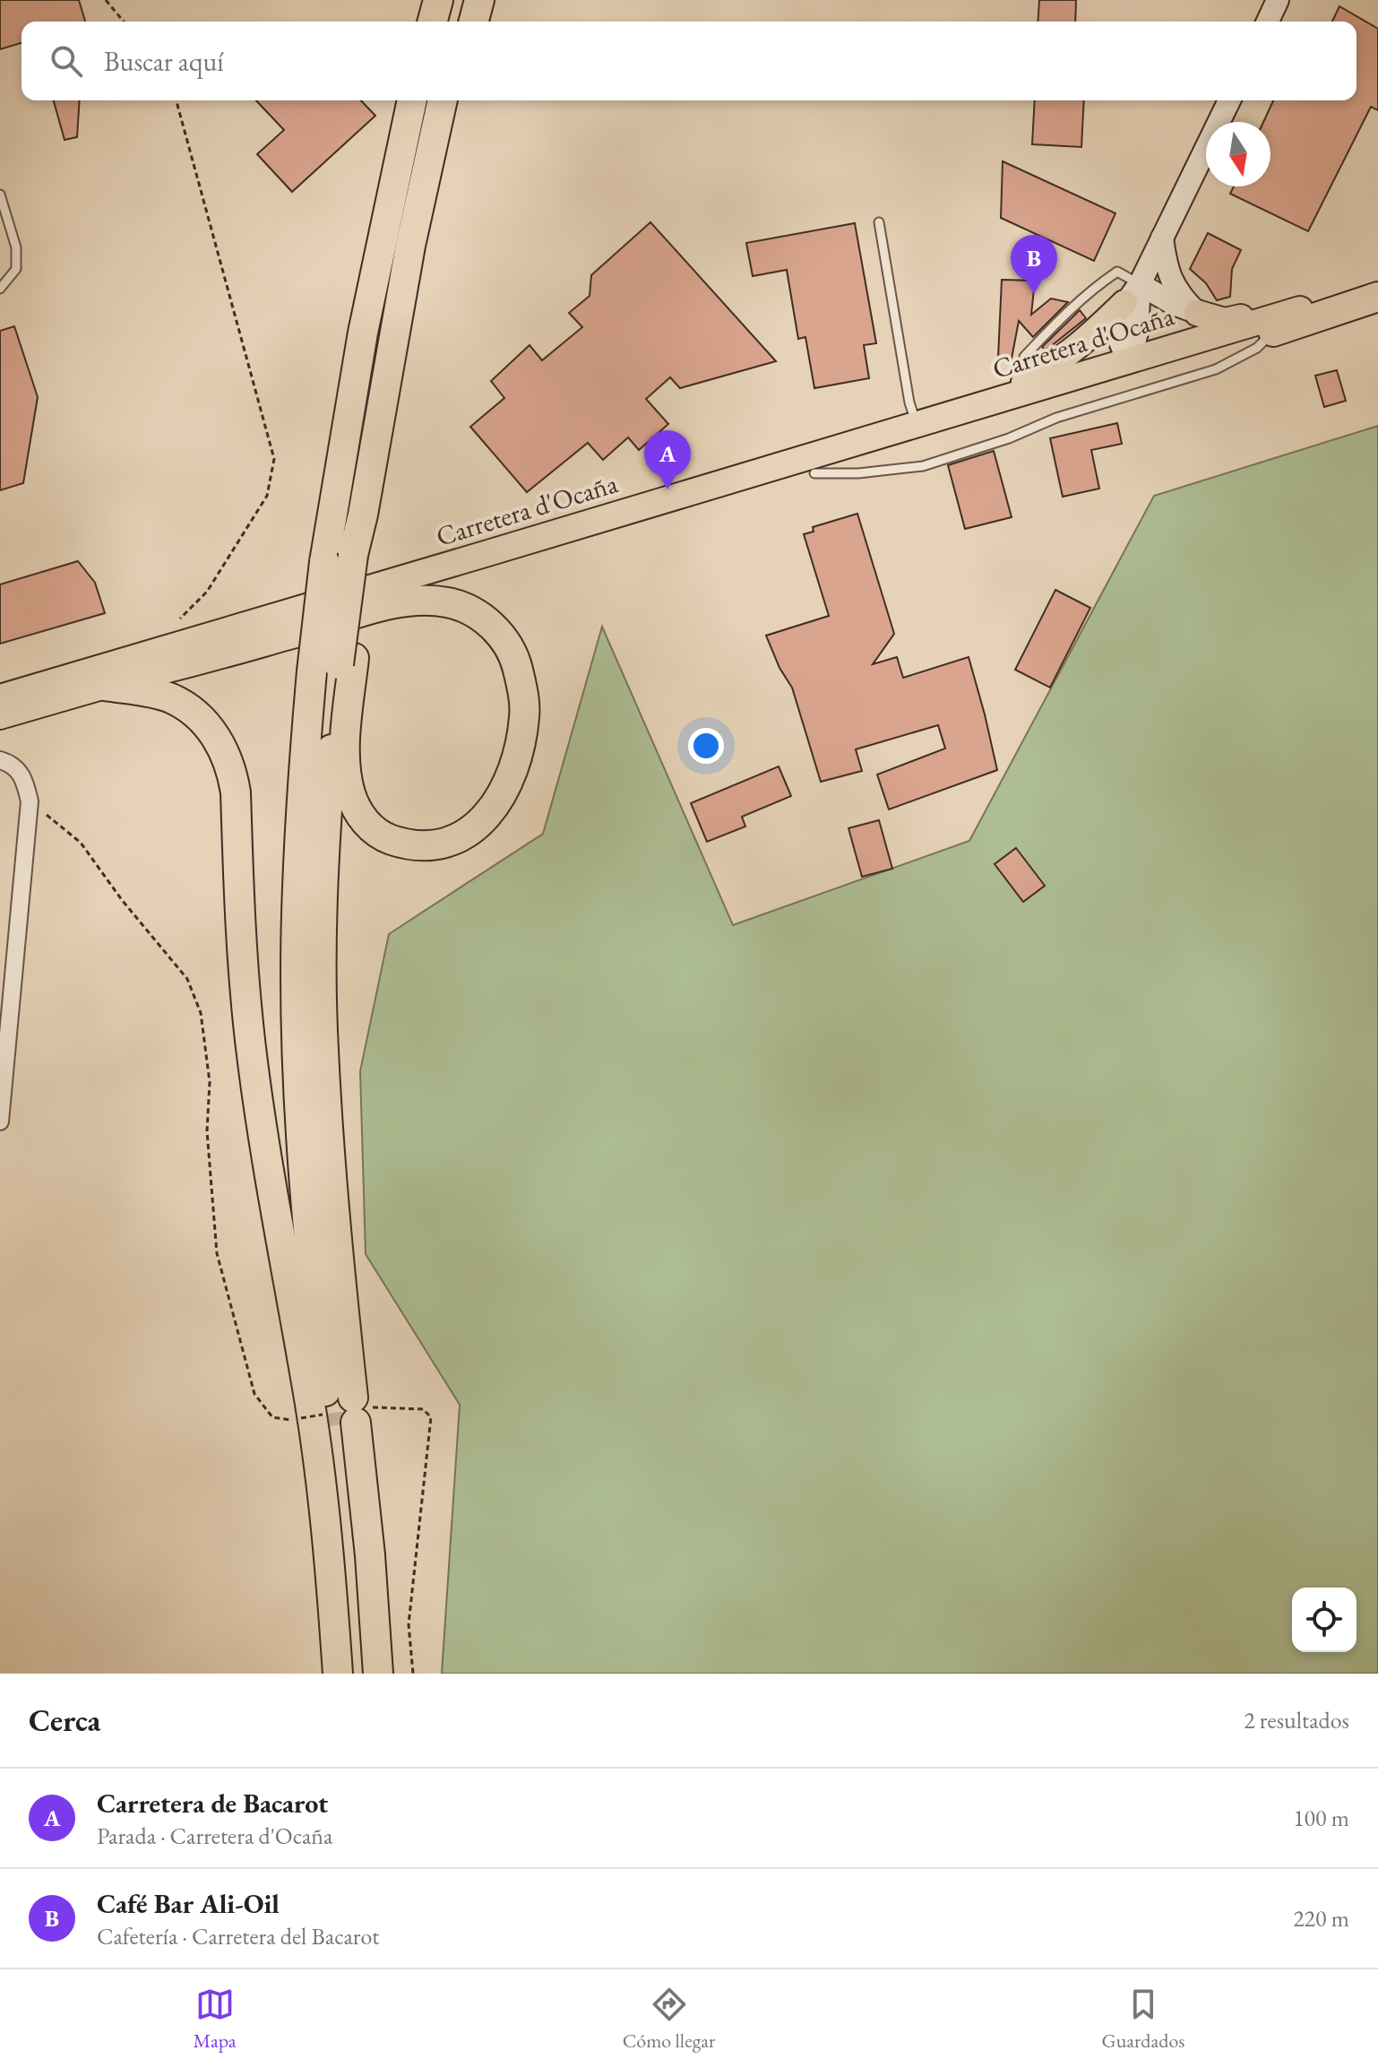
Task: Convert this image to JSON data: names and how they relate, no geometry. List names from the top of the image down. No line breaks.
{"streets":{"main road":["Carretera d'Ocaña"]},"north":"bottom","page":{"search":"Buscar aquí","pins":["B","A"],"heading":["Cerca","2 resultados"],"list":[{"mark":"A","name":"Carretera de Bacarot","note":"Parada · Carretera d'Ocaña","value":"100 m"},{"mark":"B","name":"Café Bar Ali-Oil","note":"Cafetería · Carretera del Bacarot","value":"220 m"}],"nav":["Mapa","Cómo llegar","Guardados"]}}
